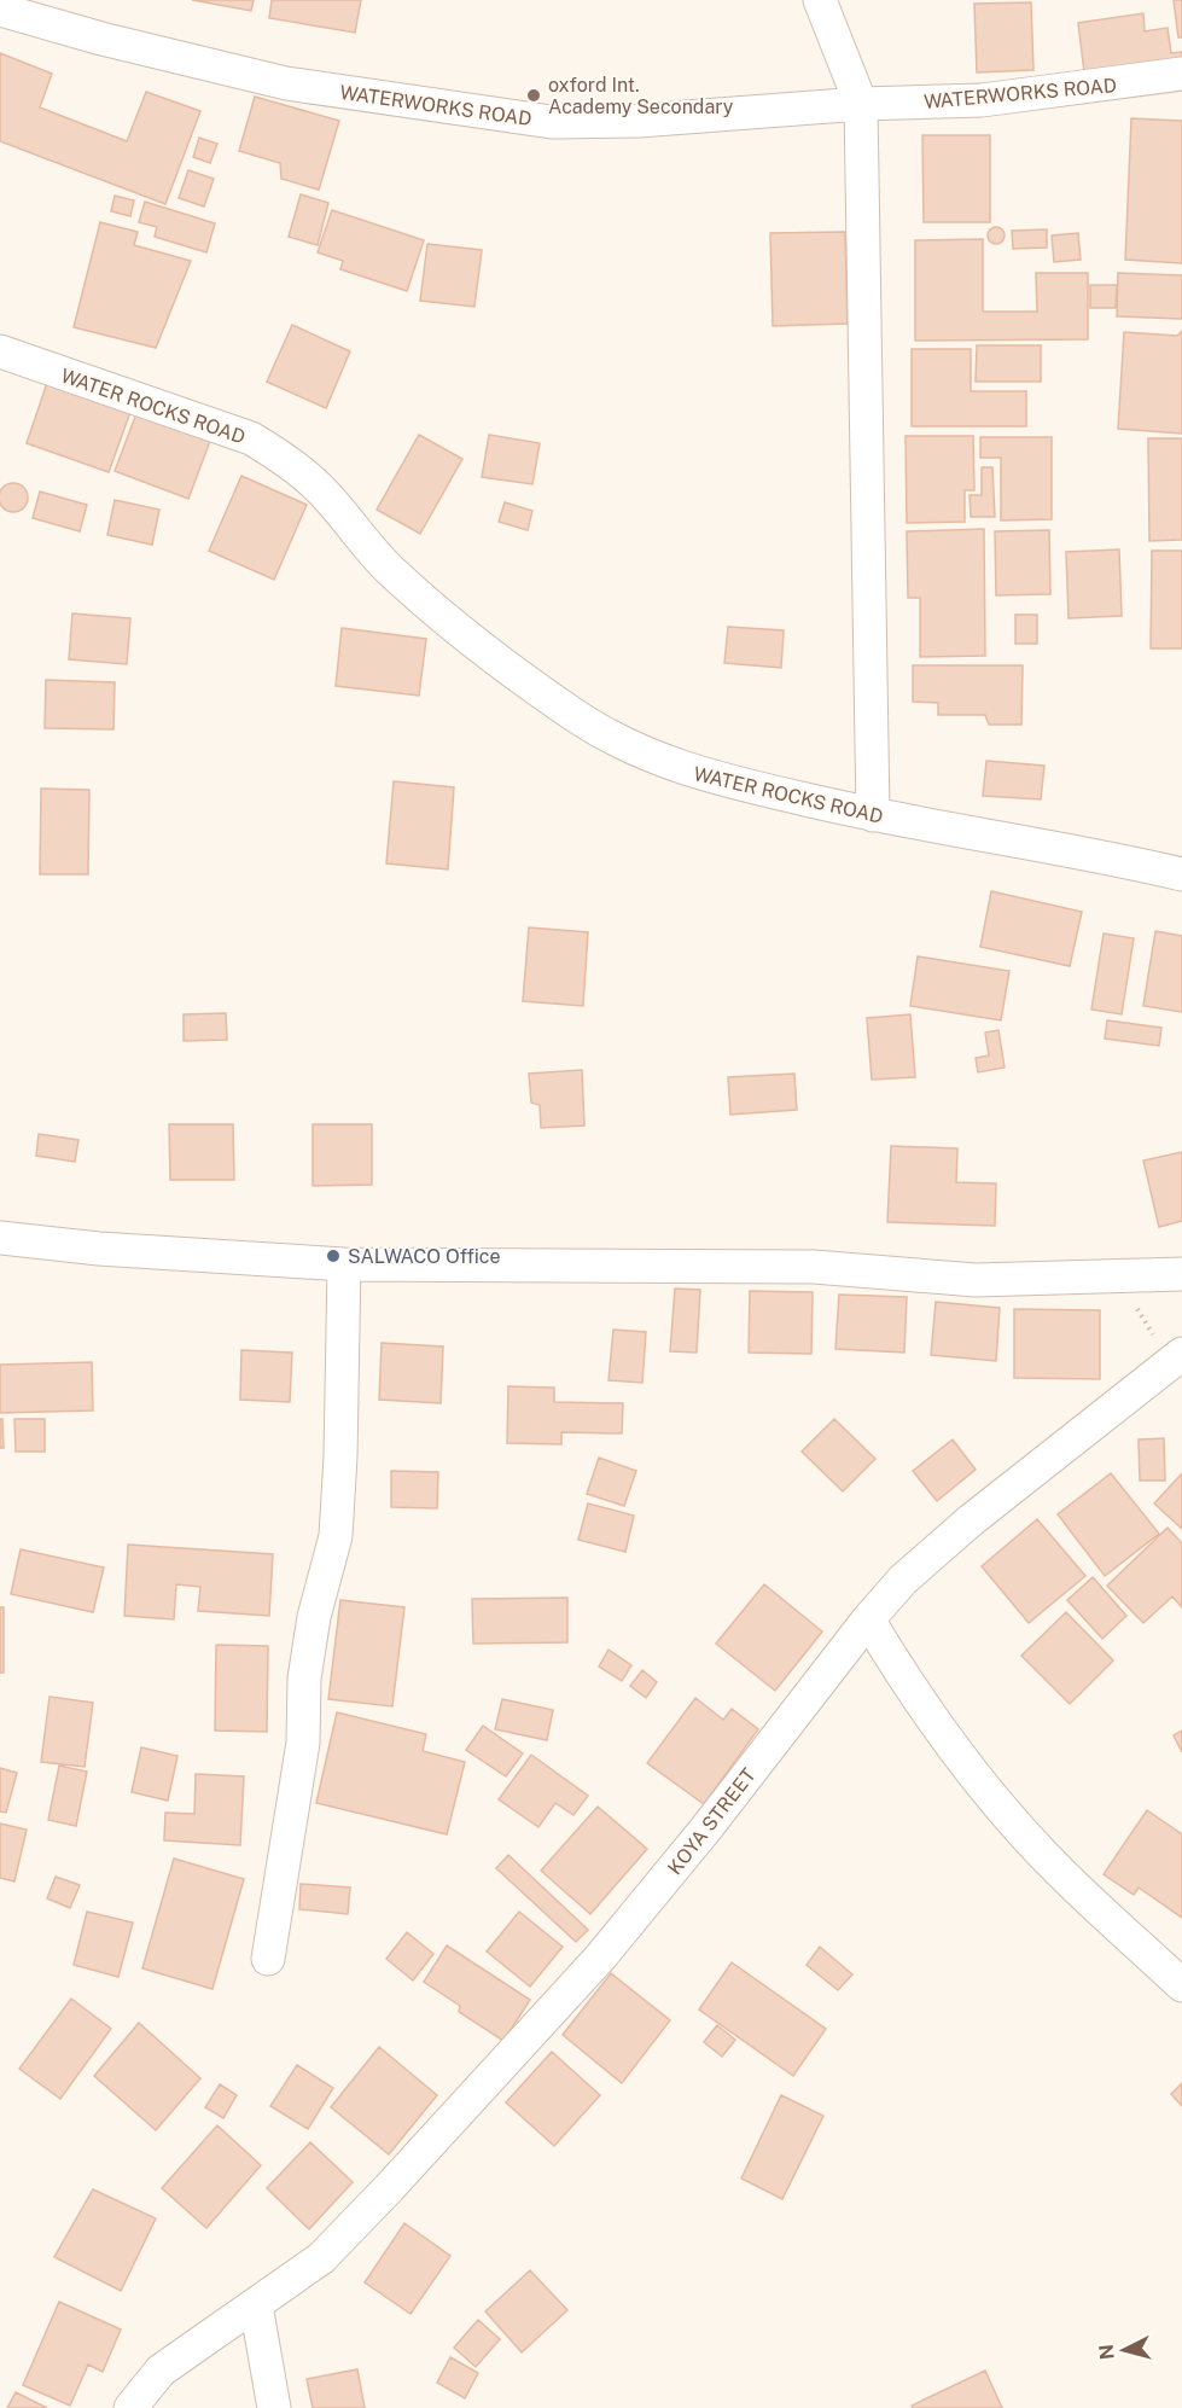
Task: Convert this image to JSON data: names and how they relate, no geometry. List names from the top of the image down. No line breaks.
{"streets":{"street":["WATERWORKS ROAD","WATER ROCKS ROAD","KOYA STREET"]},"places":["oxford Int. Academy Secondary","SALWACO Office"],"north":"left"}
